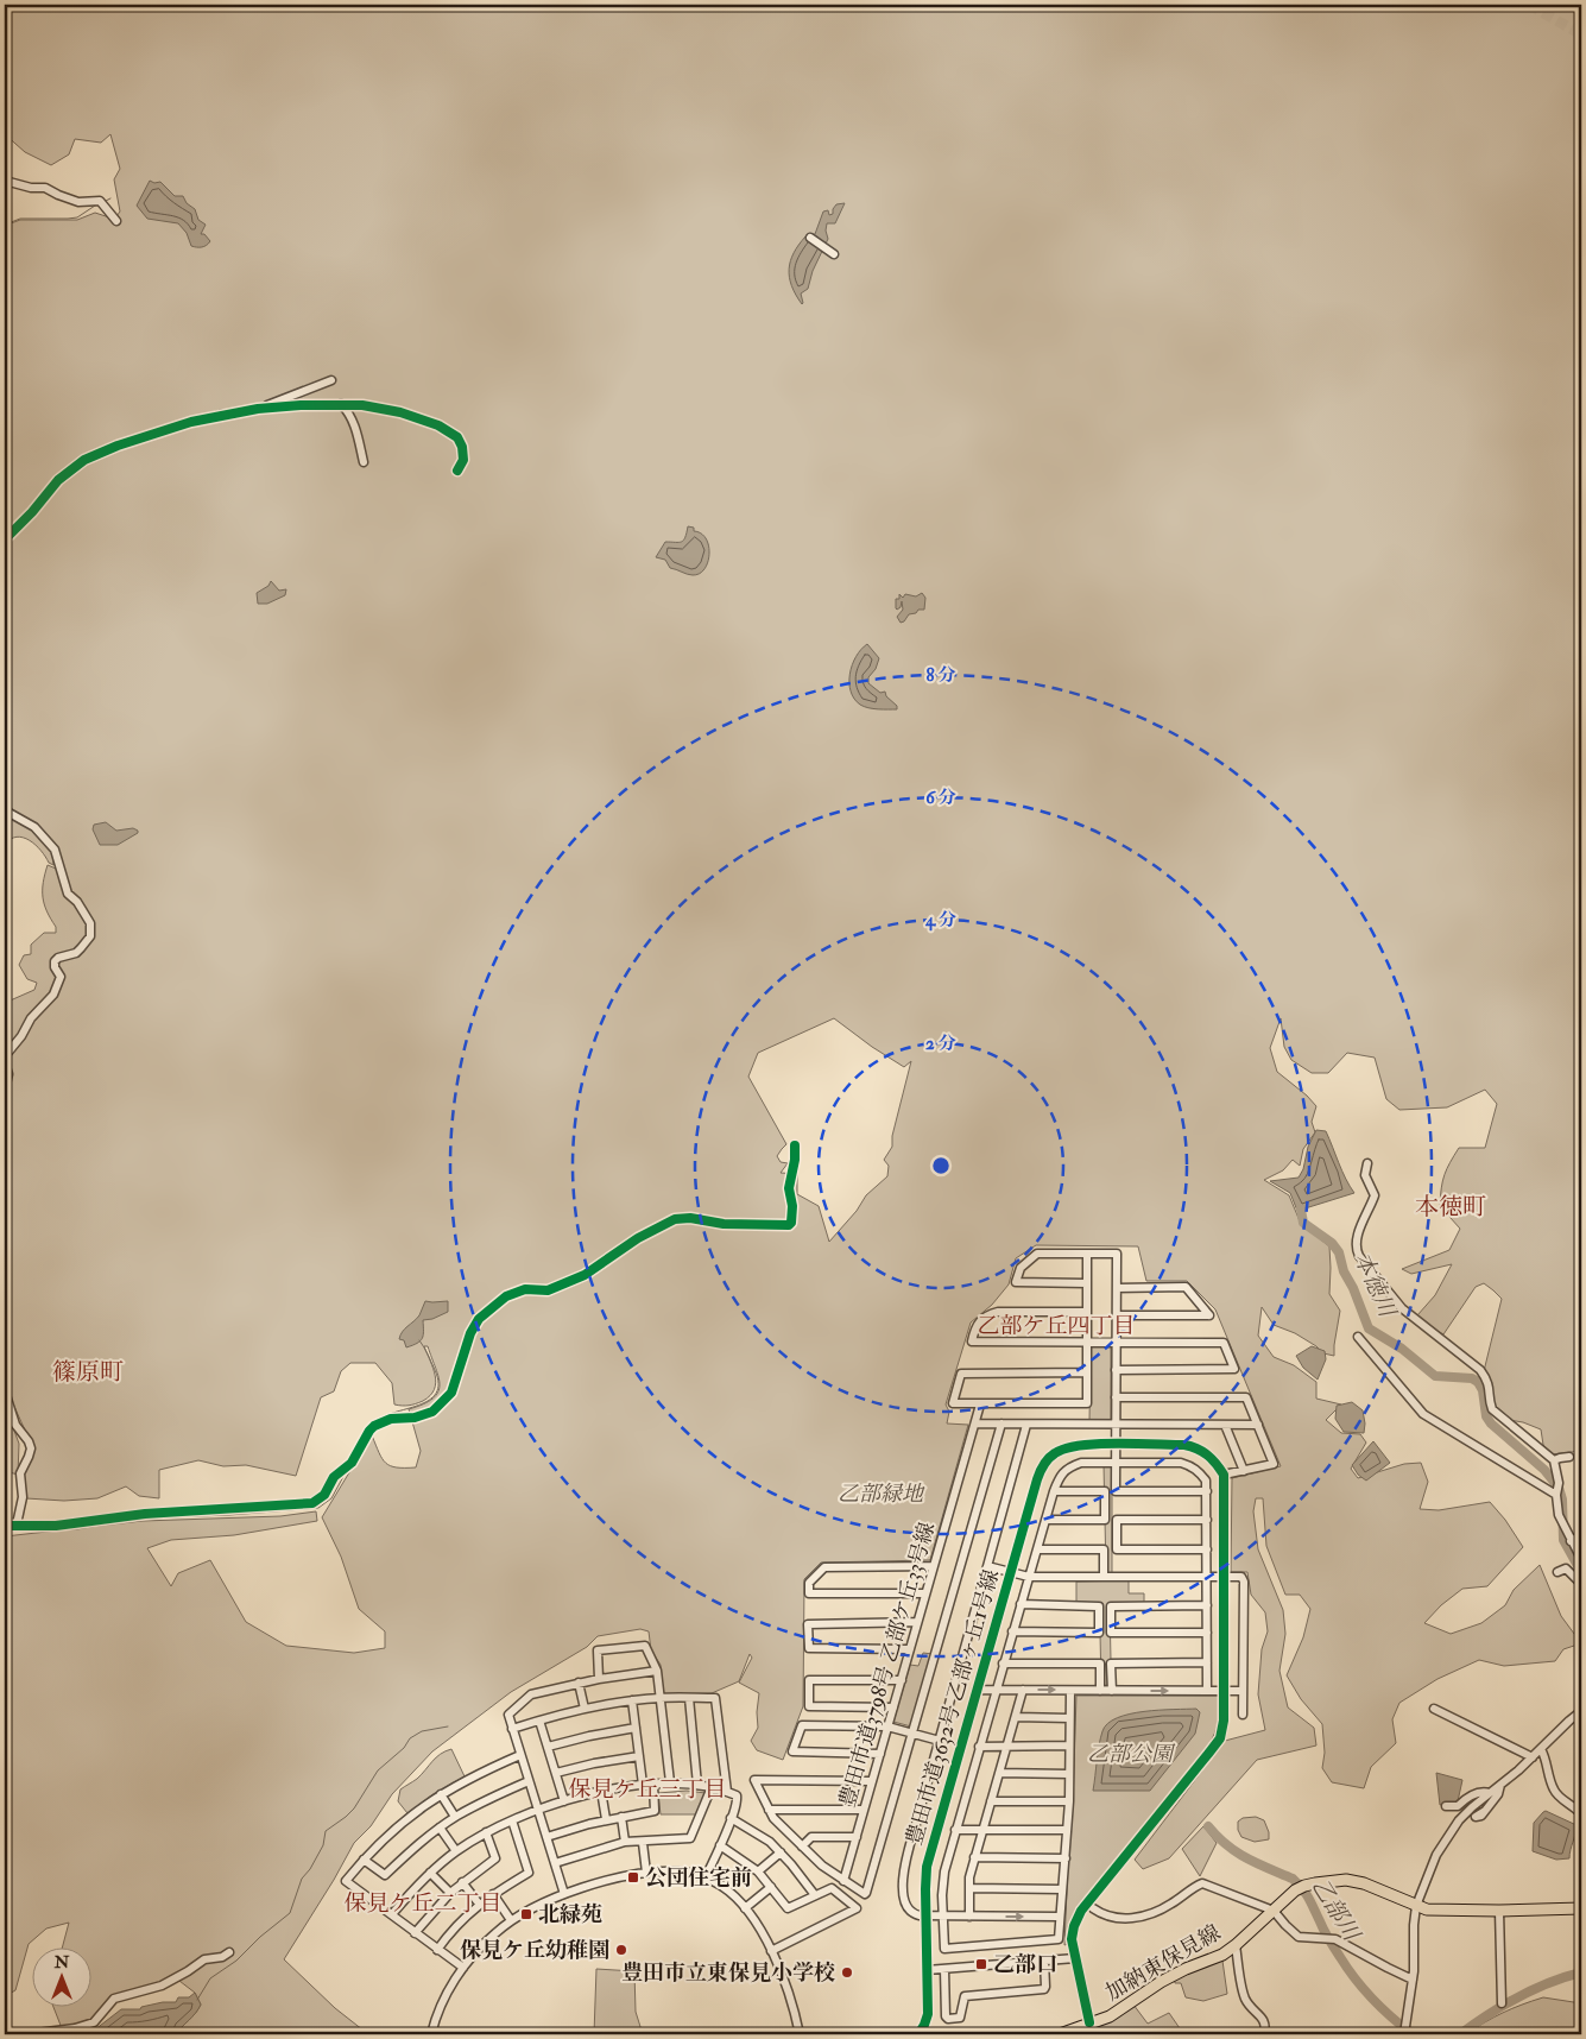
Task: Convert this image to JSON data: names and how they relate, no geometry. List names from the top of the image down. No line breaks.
{"streets":{"main road":["加納東保見線"],"street":["豊田市道3798号 乙部ケ丘33号線","豊田市道3632号 乙部ヶ丘1号線"]},"districts":["本徳町","乙部ケ丘四丁目","篠原町","保見ケ丘三丁目","保見ケ丘二丁目"],"water":["本徳川","乙部川"],"parks":["乙部緑地","乙部公園"],"places":{"transit":["公団住宅前","北緑苑","乙部口"],"other":["保見ケ丘幼稚園","豊田市立東保見小学校"]},"north":"top","rings":["8 分","6 分","4 分","2 分"]}
